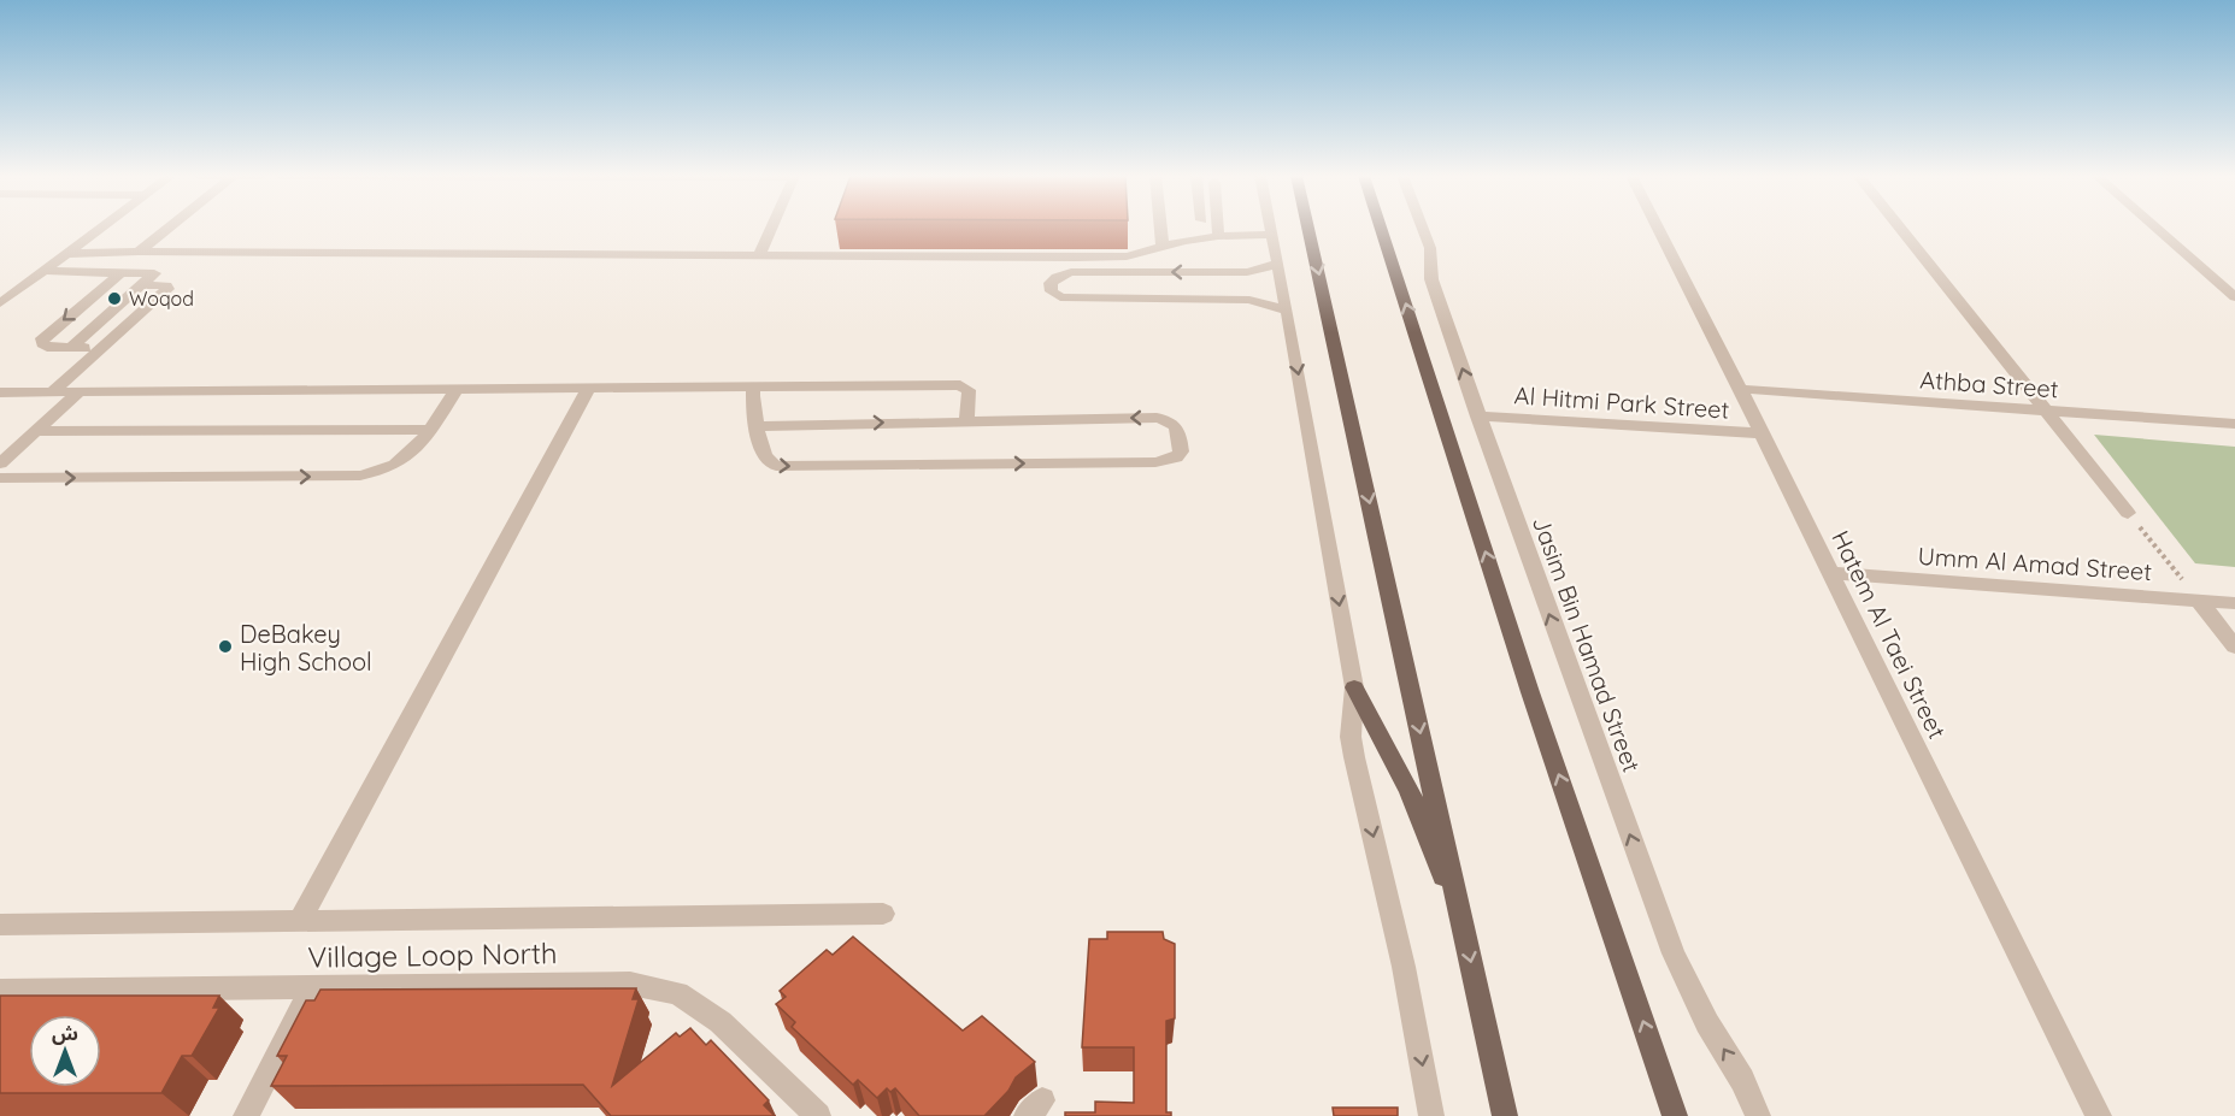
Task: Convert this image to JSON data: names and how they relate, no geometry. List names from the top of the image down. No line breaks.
{"streets":{"street":["Athba Street","Al Hitmi Park Street","Umm Al Amad Street","Hatem Al Taei Street","Jasim Bin Hamad Street","Village Loop North"]},"crossings":[["Athba Street","Hatem Al Taei Street"],["Al Hitmi Park Street","Hatem Al Taei Street"],["Al Hitmi Park Street","Jasim Bin Hamad Street"],["Umm Al Amad Street","Hatem Al Taei Street"]],"one_way":["Jasim Bin Hamad Street"],"places":["Woqod","DeBakey High School"],"north":"top"}
